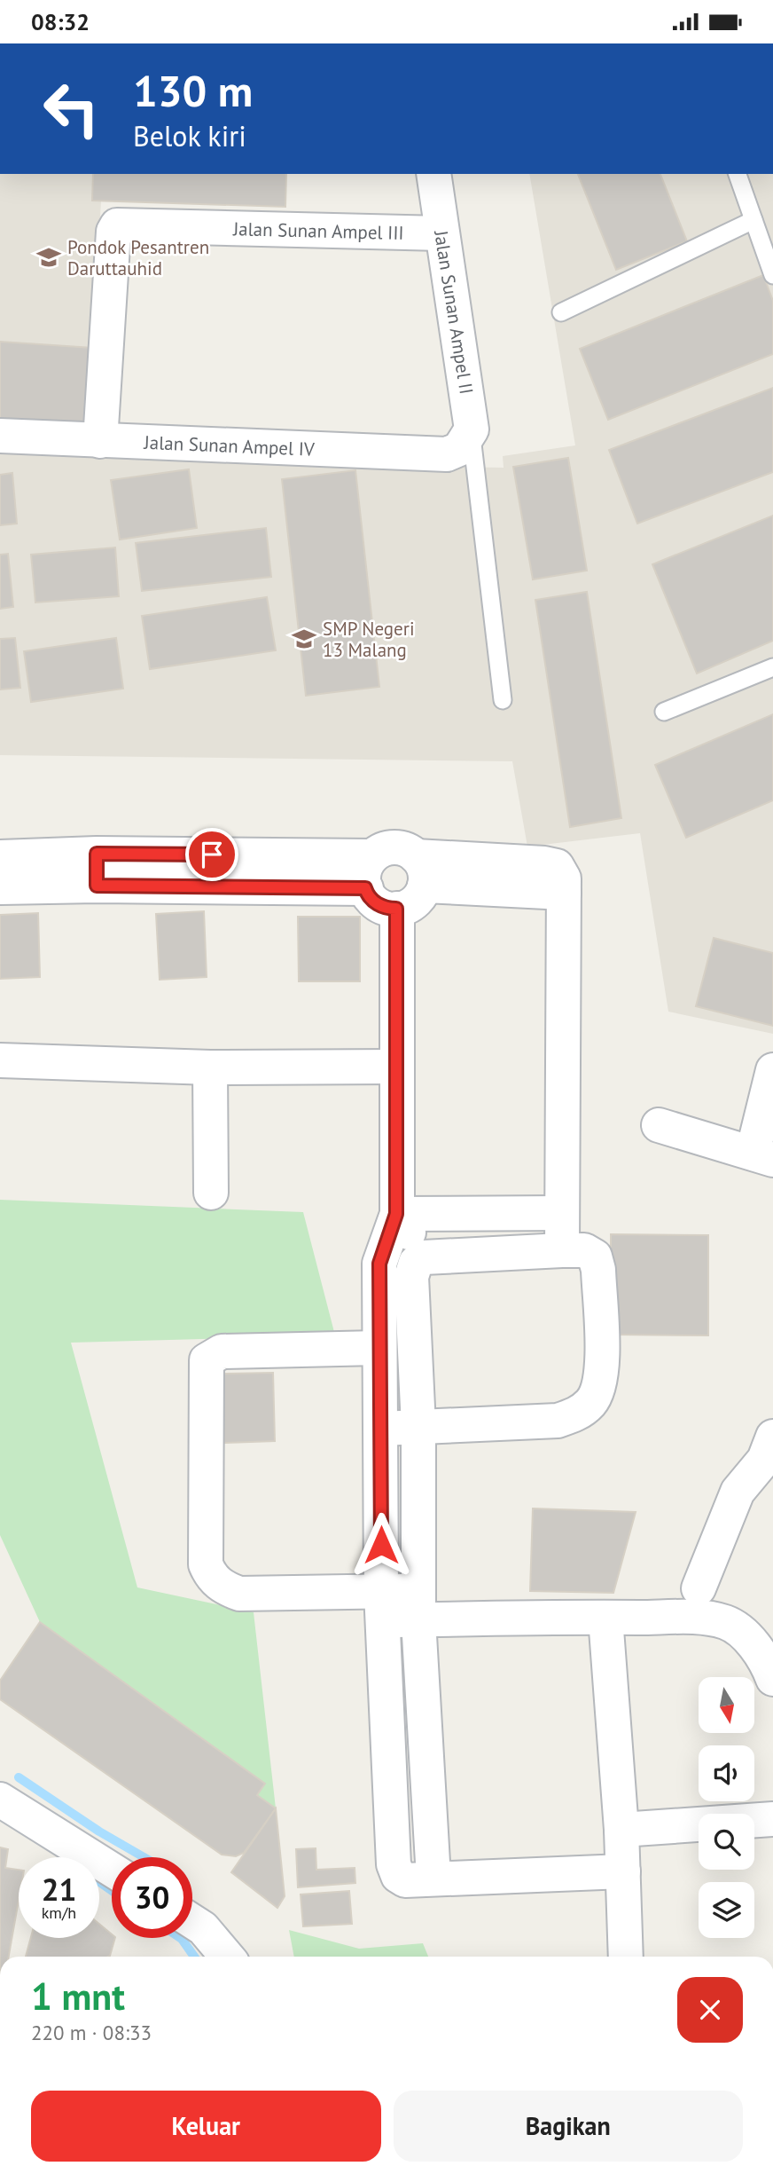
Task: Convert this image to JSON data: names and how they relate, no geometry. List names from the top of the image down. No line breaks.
{"streets":{"street":["Jalan Sunan Ampel III","Jalan Sunan Ampel II","Jalan Sunan Ampel IV"]},"crossings":[["Jalan Sunan Ampel III","Jalan Sunan Ampel II"],["Jalan Sunan Ampel III","Jalan Sunan Ampel IV"],["Jalan Sunan Ampel II","Jalan Sunan Ampel IV"]],"places":{"school or university":["Pondok Pesantren Daruttauhid","SMP Negeri 13 Malang"]},"north":"bottom","page":{"status":"08:32","turn":["130 m","Belok kiri"],"speed":"21 km/h","limit":"30","heading":["1 mnt","220 m · 08:33"],"buttons":["Keluar","Bagikan"]}}
